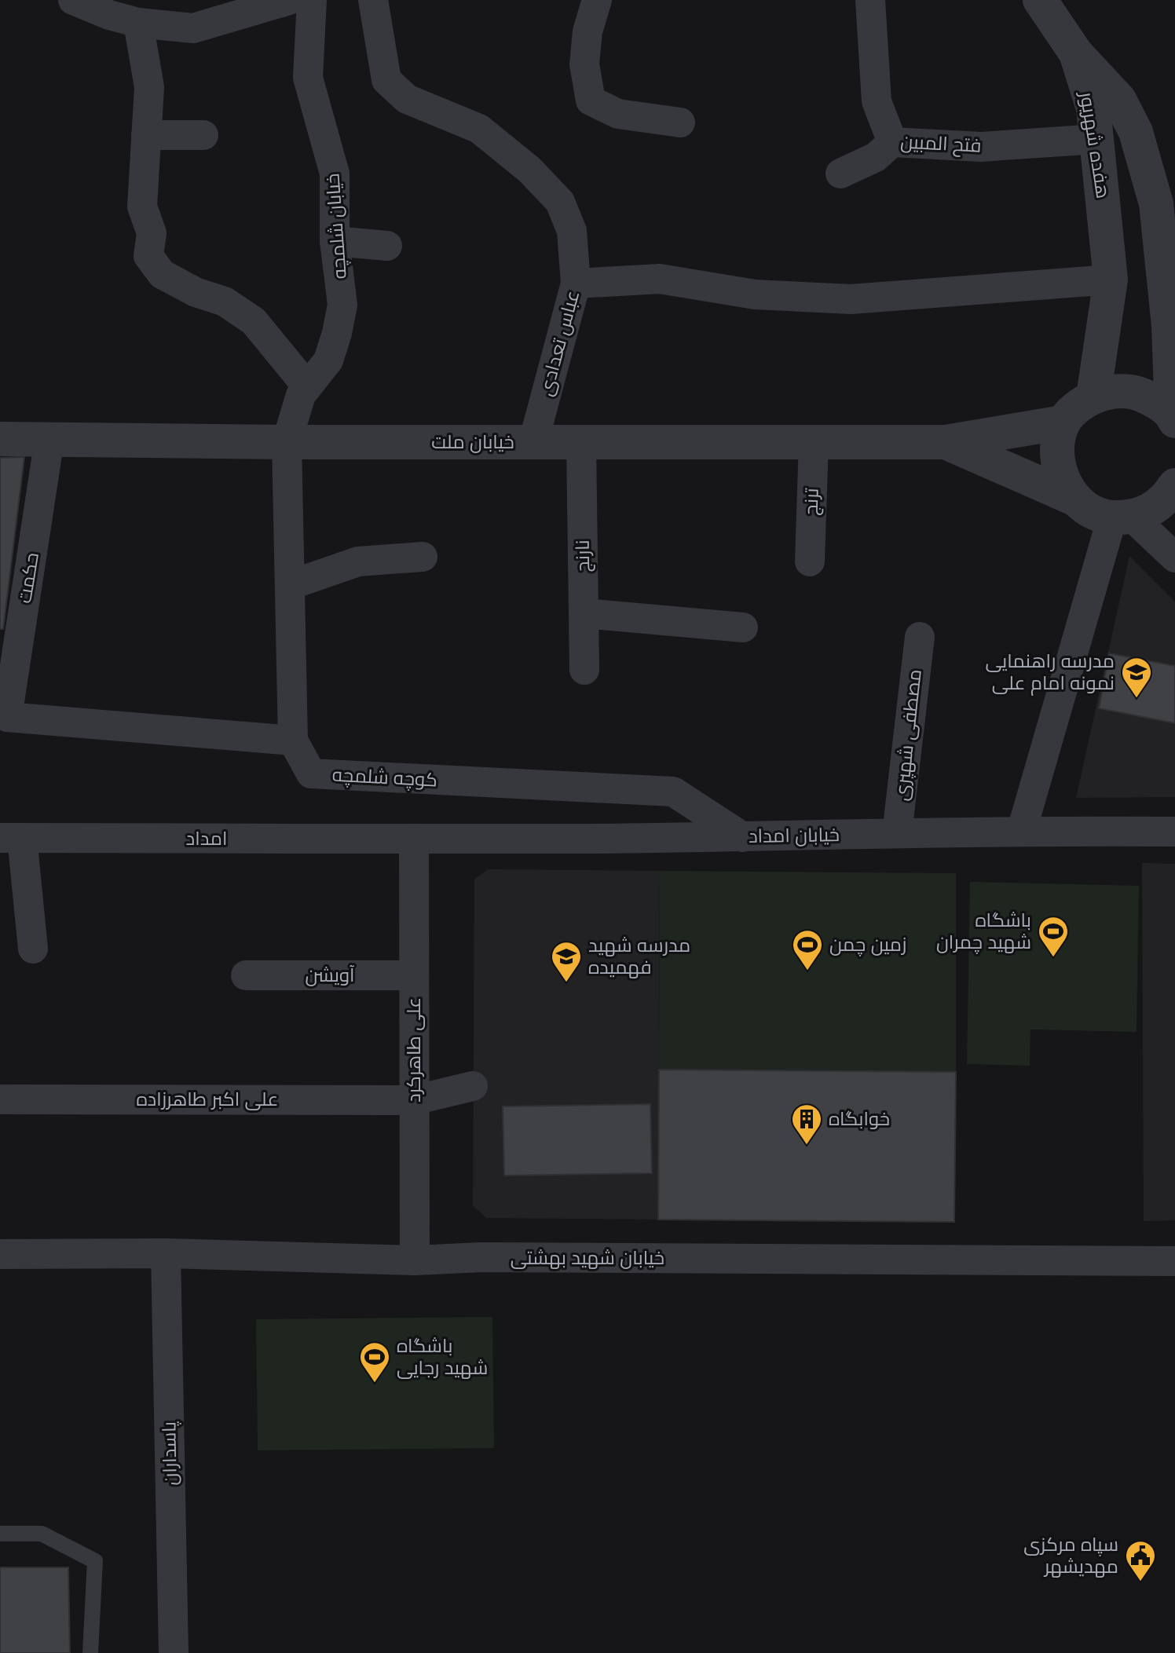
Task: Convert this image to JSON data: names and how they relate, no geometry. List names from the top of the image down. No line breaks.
{"streets":{"street":["فتح المبین","هفده شهریور","خیابان شلمچه","عباس تعدادی","خیابان ملت","ترنج","نارنج","حکمت","مصطفی شهپری","کوچه شلمچه","خیابان امداد","امداد","آویشن","علی طاهرکرد","علی اکبر طاهرزاده","خیابان شهید بهشتی","پاسداران"]},"crossings":[["فتح المبین","هفده شهریور"],["خیابان شلمچه","خیابان ملت"],["خیابان شلمچه","کوچه شلمچه"],["عباس تعدادی","خیابان ملت"],["خیابان ملت","ترنج"],["خیابان ملت","نارنج"],["خیابان ملت","حکمت"],["خیابان ملت","کوچه شلمچه"],["حکمت","کوچه شلمچه"],["مصطفی شهپری","خیابان امداد"],["کوچه شلمچه","خیابان امداد"],["خیابان امداد","امداد"],["خیابان امداد","علی طاهرکرد"],["امداد","علی طاهرکرد"],["آویشن","علی طاهرکرد"],["علی طاهرکرد","علی اکبر طاهرزاده"],["علی طاهرکرد","خیابان شهید بهشتی"],["خیابان شهید بهشتی","پاسداران"]],"places":{"school or university":["مدرسه راهنمایی نمونه امام علی","مدرسه شهید فهمیده"],"sports":["باشگاه شهید چمران","زمین چمن","باشگاه شهید رجایی"],"building":["خوابگاه"],"public building":["سپاه مرکزی مهدیشهر"]}}
